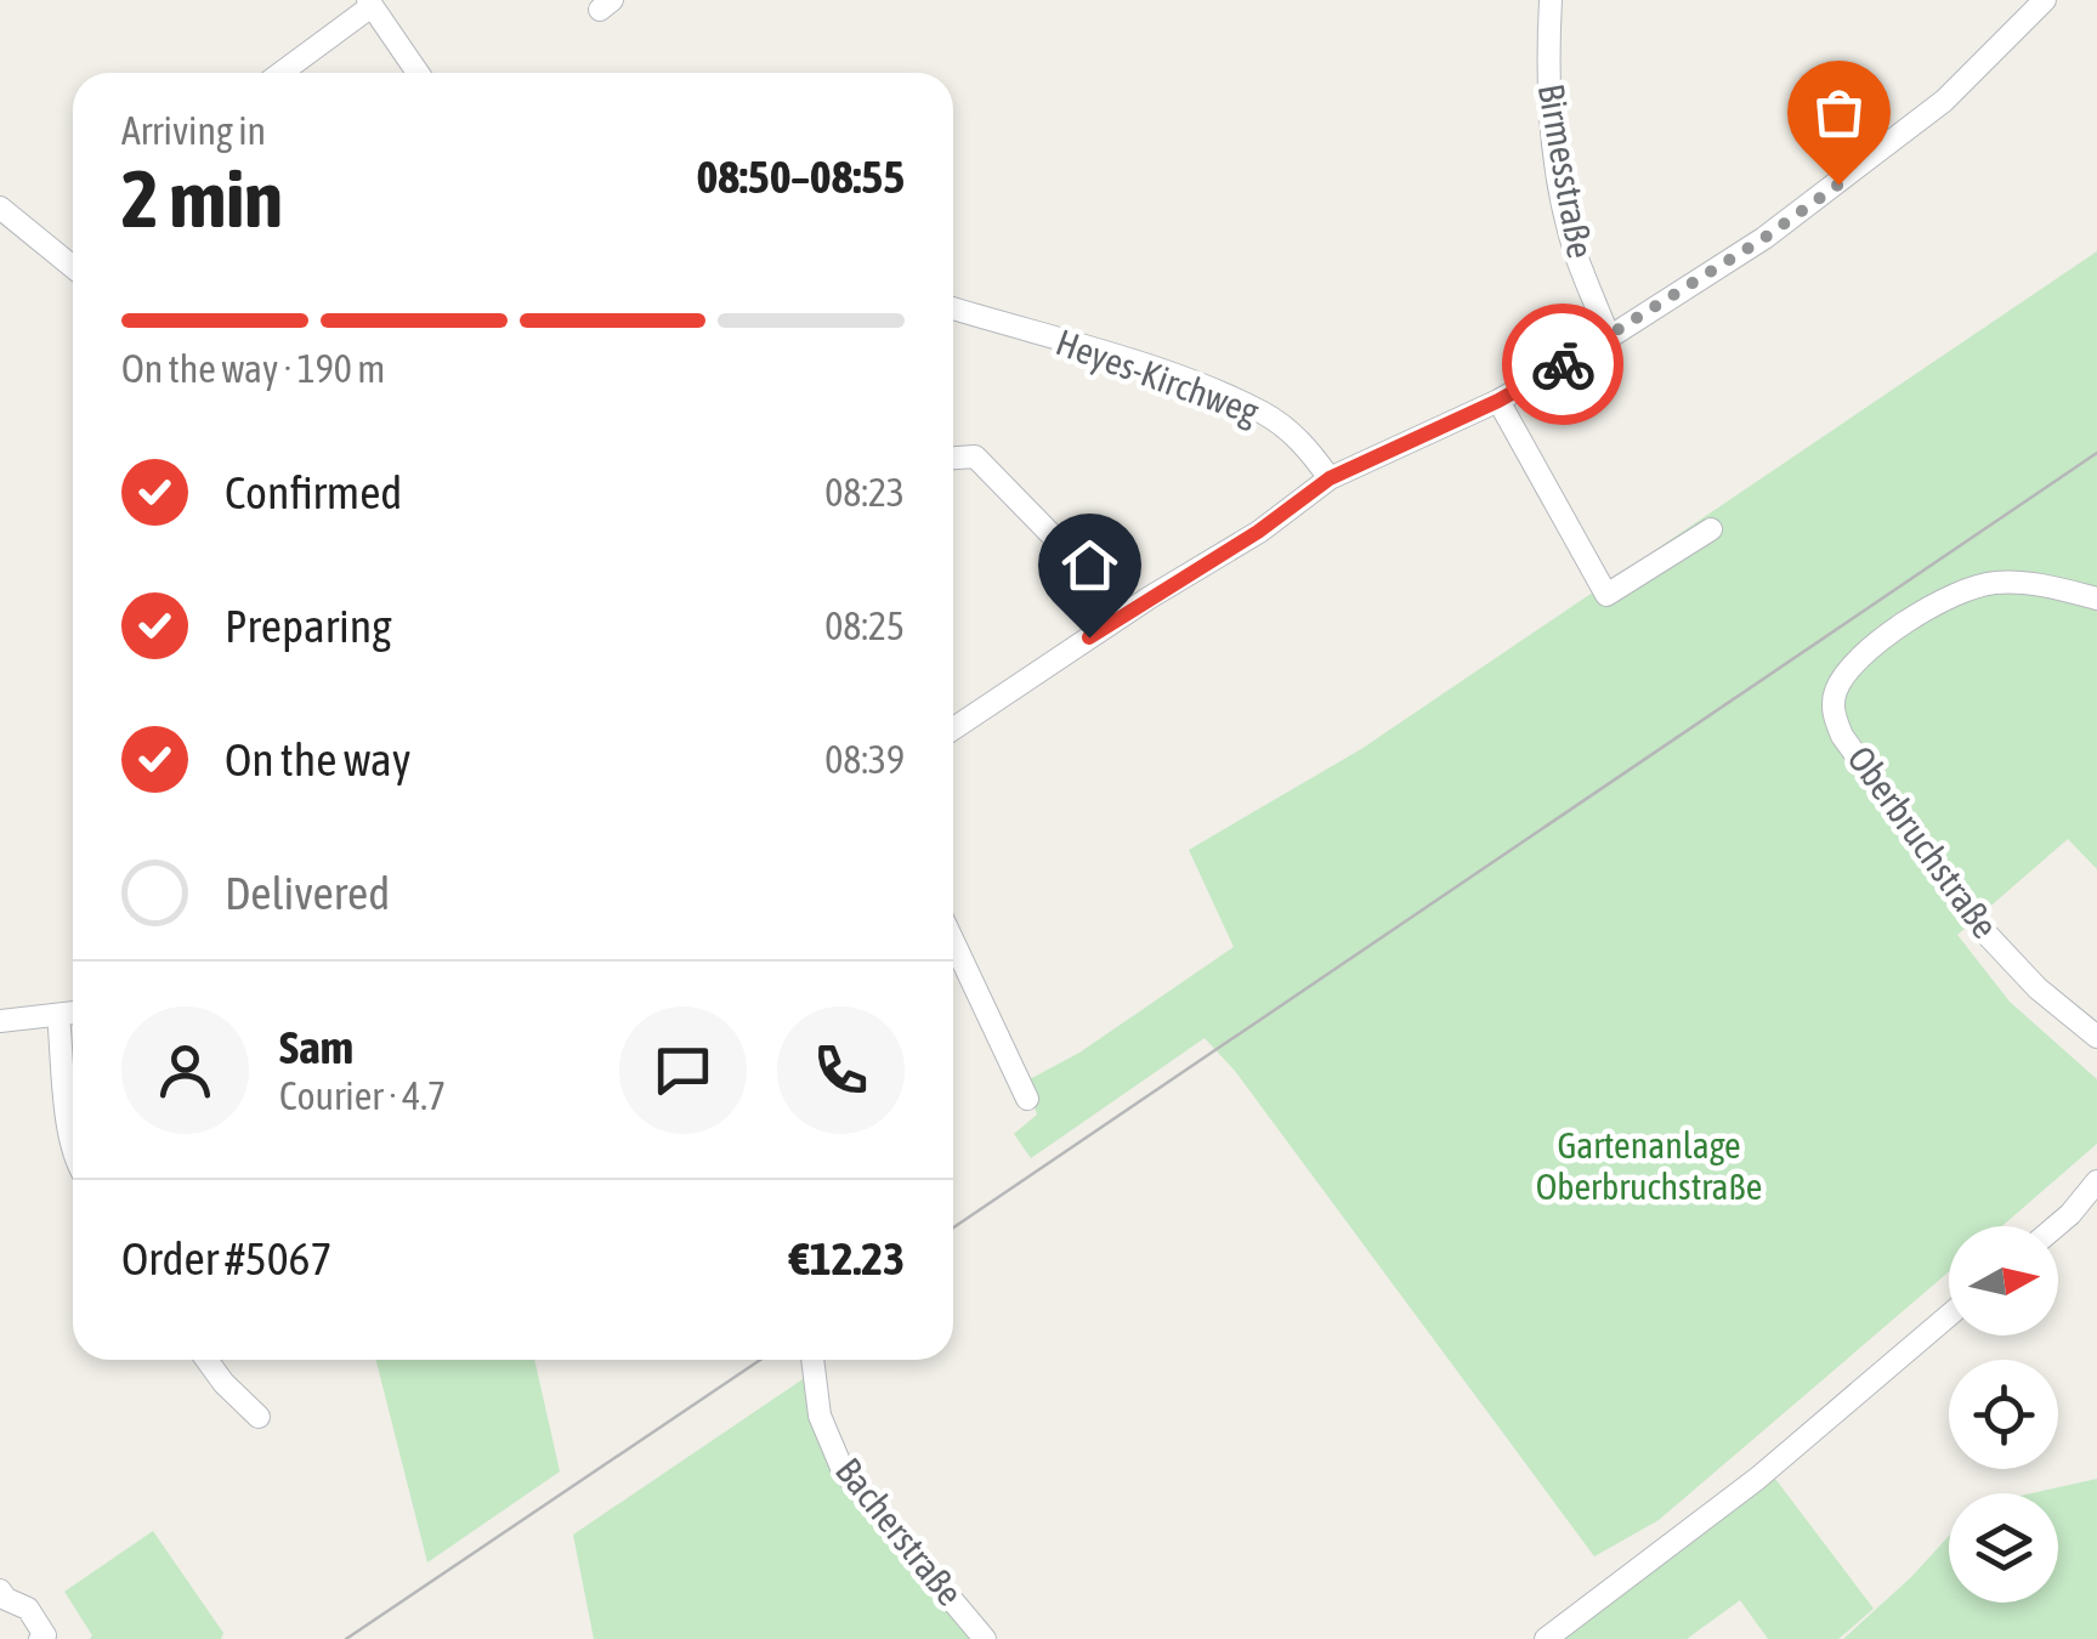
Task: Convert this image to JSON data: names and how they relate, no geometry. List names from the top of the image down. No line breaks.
{"streets":{"street":["Birmesstraße","Heyes-Kirchweg","Oberbruchstraße","Bacherstraße"]},"parks":["Gartenanlage Oberbruchstraße"],"north":"right","page":{"heading":["2 min","Arriving in","08:50–08:55"],"panel":["Sam","Courier · 4.7","Order #5067","€12.23"],"bar":"On the way · 190 m","list":[["Confirmed","08:23"],["Preparing","08:25"],["On the way","08:39"],"Delivered"]}}
